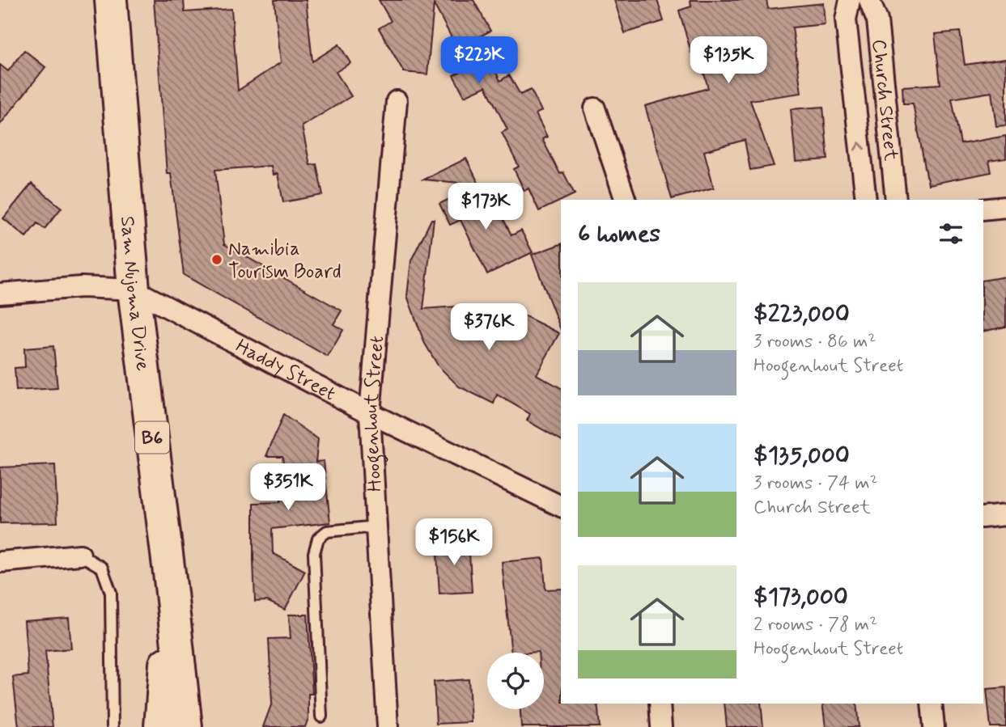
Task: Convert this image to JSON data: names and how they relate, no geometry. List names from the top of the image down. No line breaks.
{"streets":{"highway":["Sam Nujoma Drive","B6"],"street":["Church Street","Haddy Street","Hoogenhout Street"]},"crossings":[["Sam Nujoma Drive","Haddy Street"],["Haddy Street","Hoogenhout Street"]],"places":["Namibia Tourism Board"],"page":{"price":["$223K","$135K","$173K","$376K","$351K","$156K"],"heading":"6 homes","list":[{"name":"$223,000","note":"3 rooms · 86 m² · Hoogenhout Street"},{"name":"$135,000","note":"3 rooms · 74 m² · Church Street"},{"name":"$173,000","note":"2 rooms · 78 m² · Hoogenhout Street"}]}}
